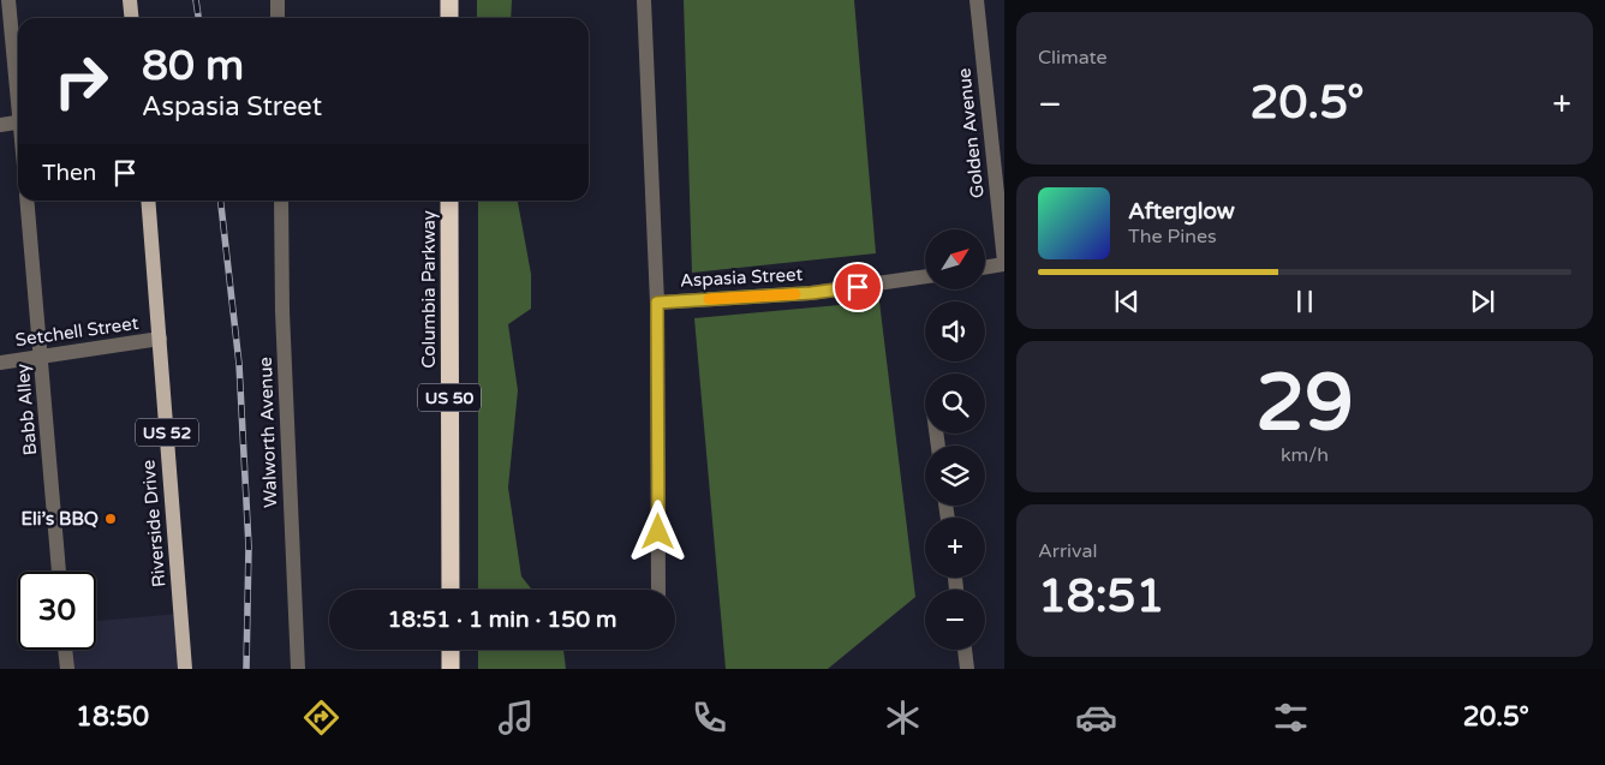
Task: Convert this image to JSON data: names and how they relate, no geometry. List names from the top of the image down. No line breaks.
{"streets":{"highway":["Columbia Parkway","US 50"],"main road":["US 52","Riverside Drive"],"street":["Golden Avenue","Aspasia Street","Setchell Street","Babb Alley","Walworth Avenue"]},"crossings":[["Setchell Street","Babb Alley"],["Setchell Street","Riverside Drive"]],"places":["Eli’s BBQ"],"north":"top right","page":{"tile":["Climate",["29","km/h"],["Arrival","18:51"]],"turn":["80 m","Aspasia Street"],"heat":["−","20.5°","+"],"then":"Then","song":["Afterglow","The Pines"],"map_buttons":["+","−"],"limit":"30","trip":"18:51 · 1 min · 150 m","tabs":["18:50","20.5°"]}}
